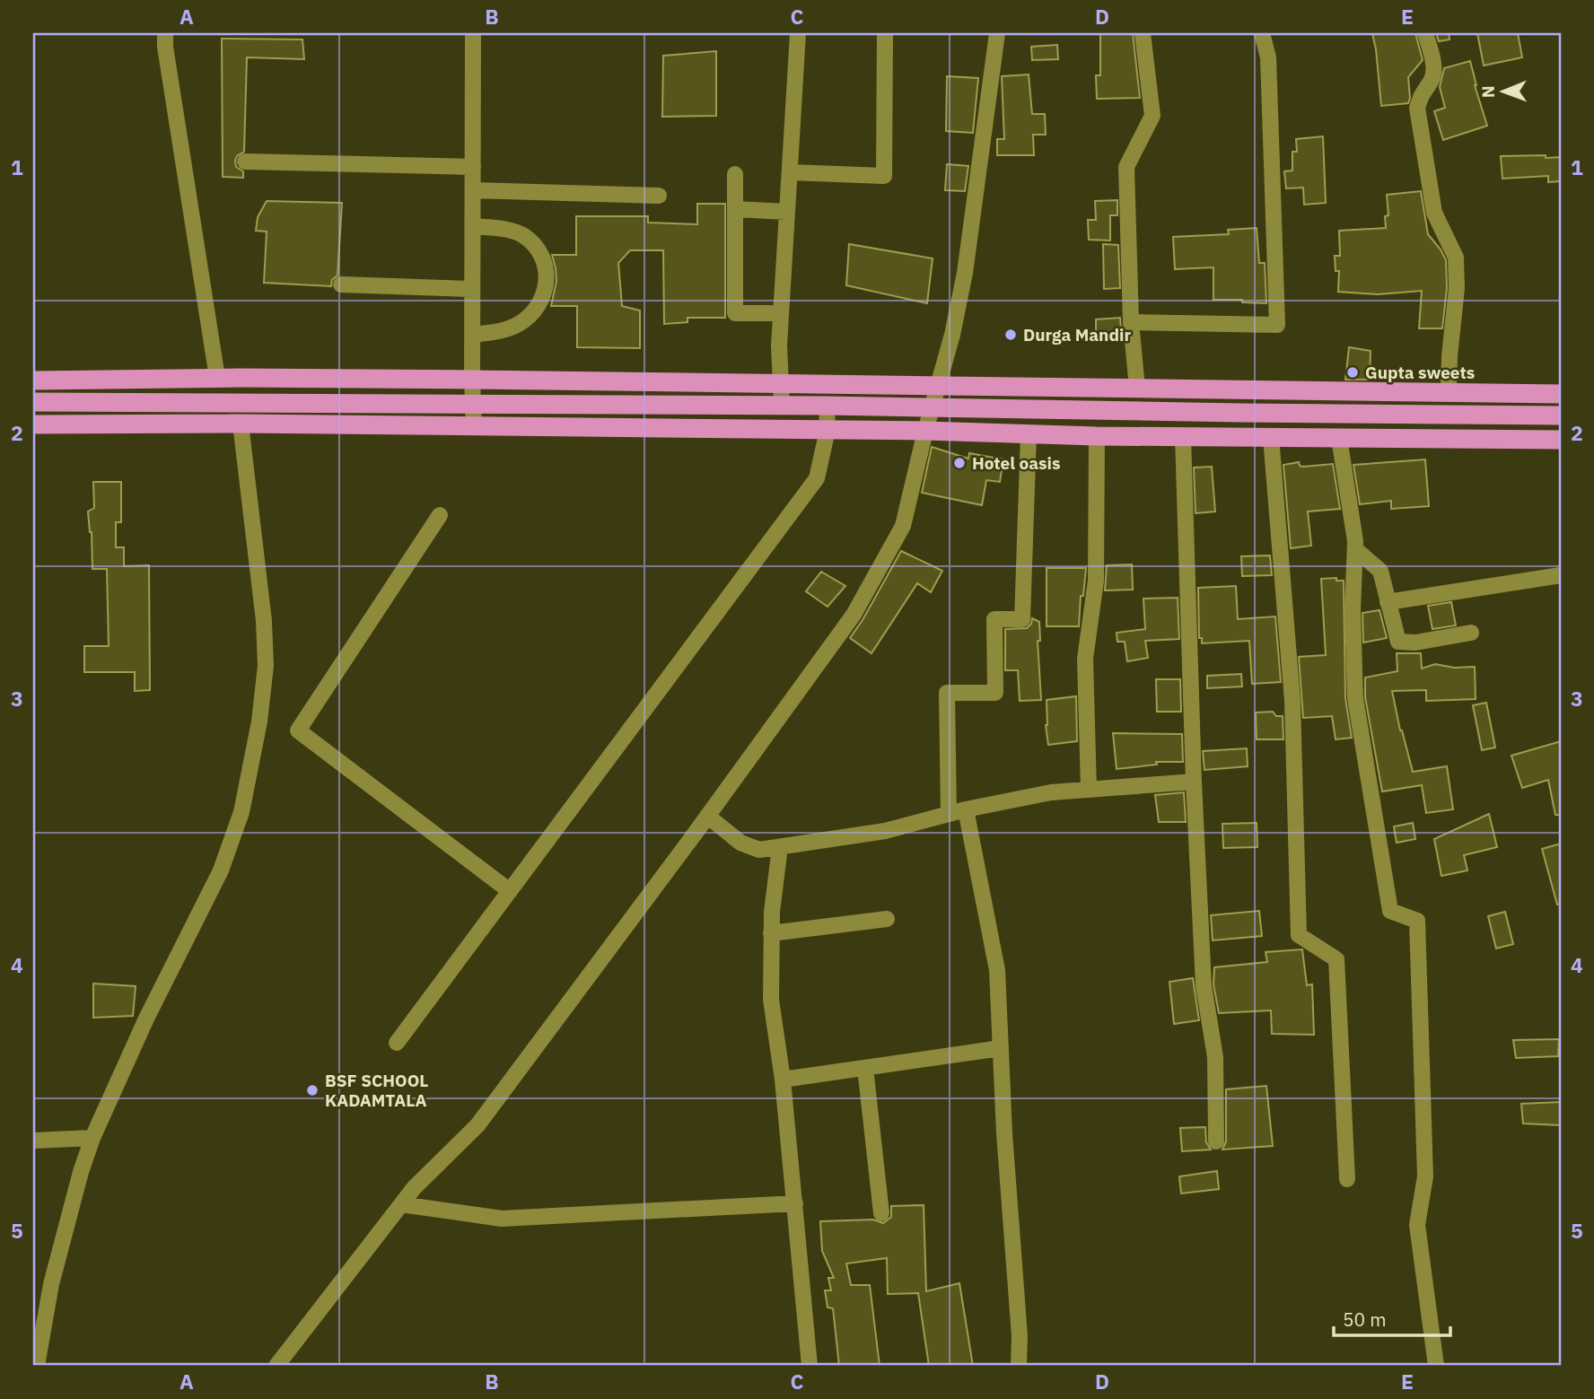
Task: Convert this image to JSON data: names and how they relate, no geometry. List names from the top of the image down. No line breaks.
{"places":["Durga Mandir","Gupta sweets","Hotel oasis","BSF SCHOOL KADAMTALA"],"scale_bar":"50 m","north":"left","grid":{"columns":["A","B","C","D","E"],"rows":["1","2","3","4","5"]}}
